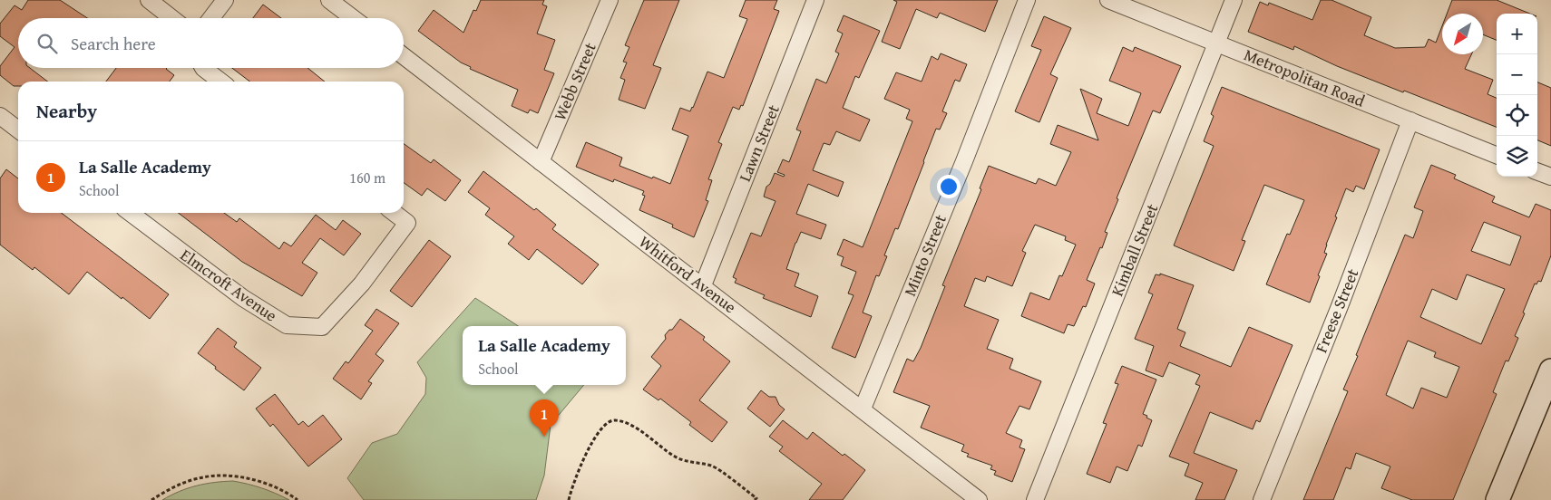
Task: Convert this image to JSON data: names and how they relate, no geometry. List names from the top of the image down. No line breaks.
{"streets":{"street":["Metropolitan Road","Webb Street","Lawn Street","Kimball Street","Minto Street","Whitford Avenue","Elmcroft Avenue","Freese Street"]},"crossings":[["Metropolitan Road","Kimball Street"],["Metropolitan Road","Freese Street"],["Webb Street","Whitford Avenue"],["Lawn Street","Whitford Avenue"],["Minto Street","Whitford Avenue"]],"north":"bottom left","page":{"map_buttons":["+","−"],"search":"Search here","heading":"Nearby","list":[{"mark":"1","name":"La Salle Academy","note":"School","value":"160 m"}],"popup":["La Salle Academy","School"],"pins":"1"}}
